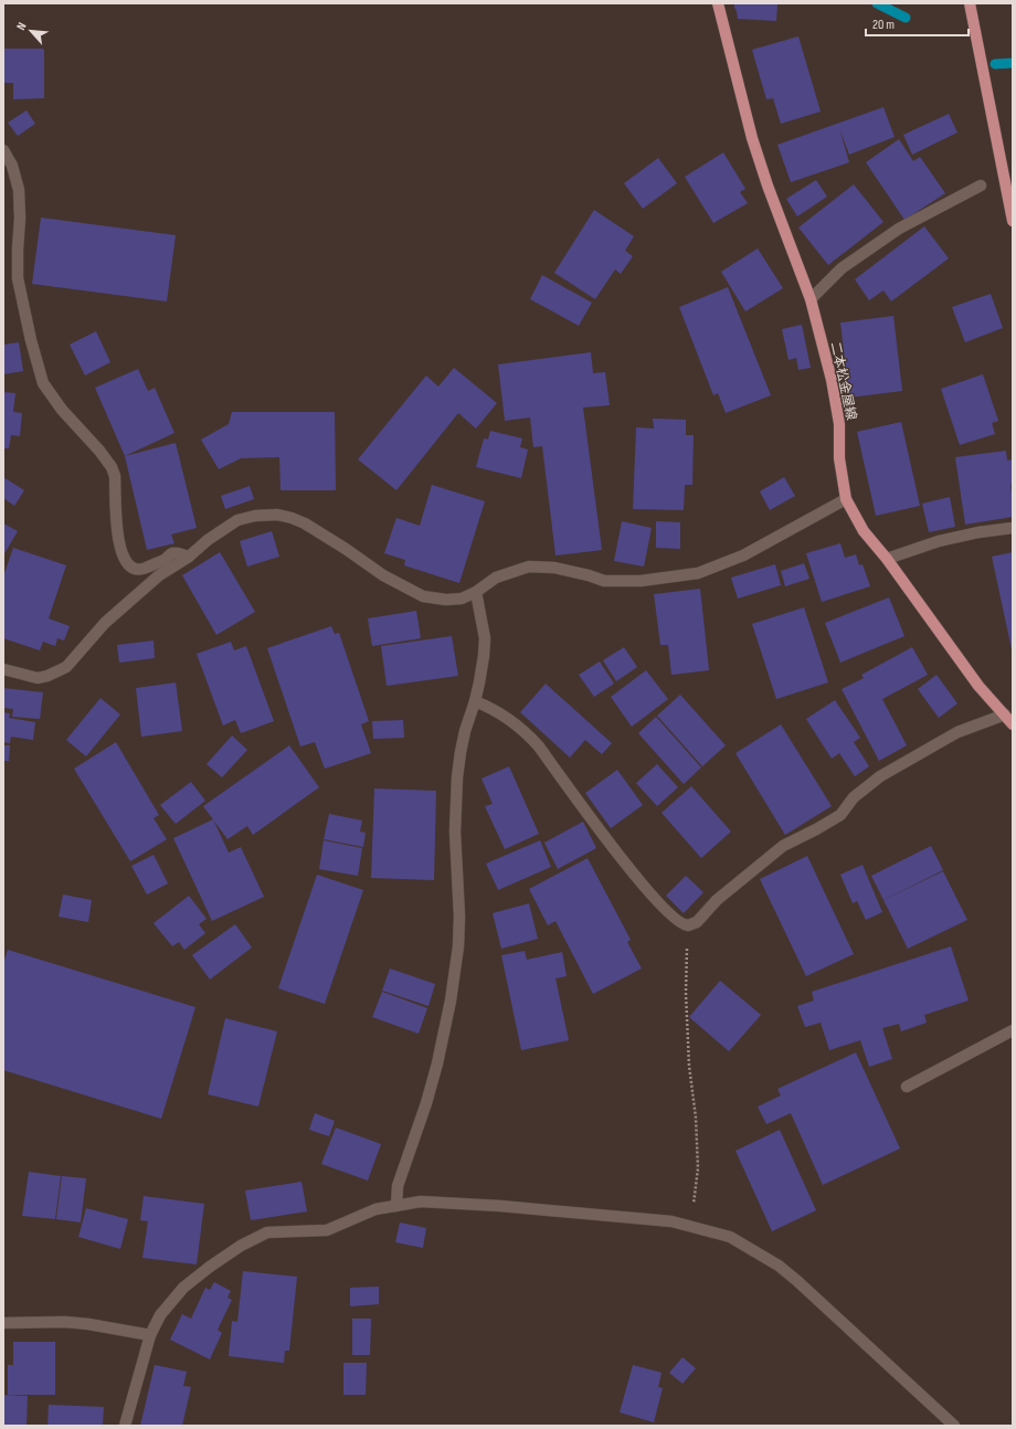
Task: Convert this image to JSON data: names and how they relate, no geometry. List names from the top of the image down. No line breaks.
{"streets":{"main road":["二本松金屋線"]},"scale_bar":"20 m","north":"top left"}
